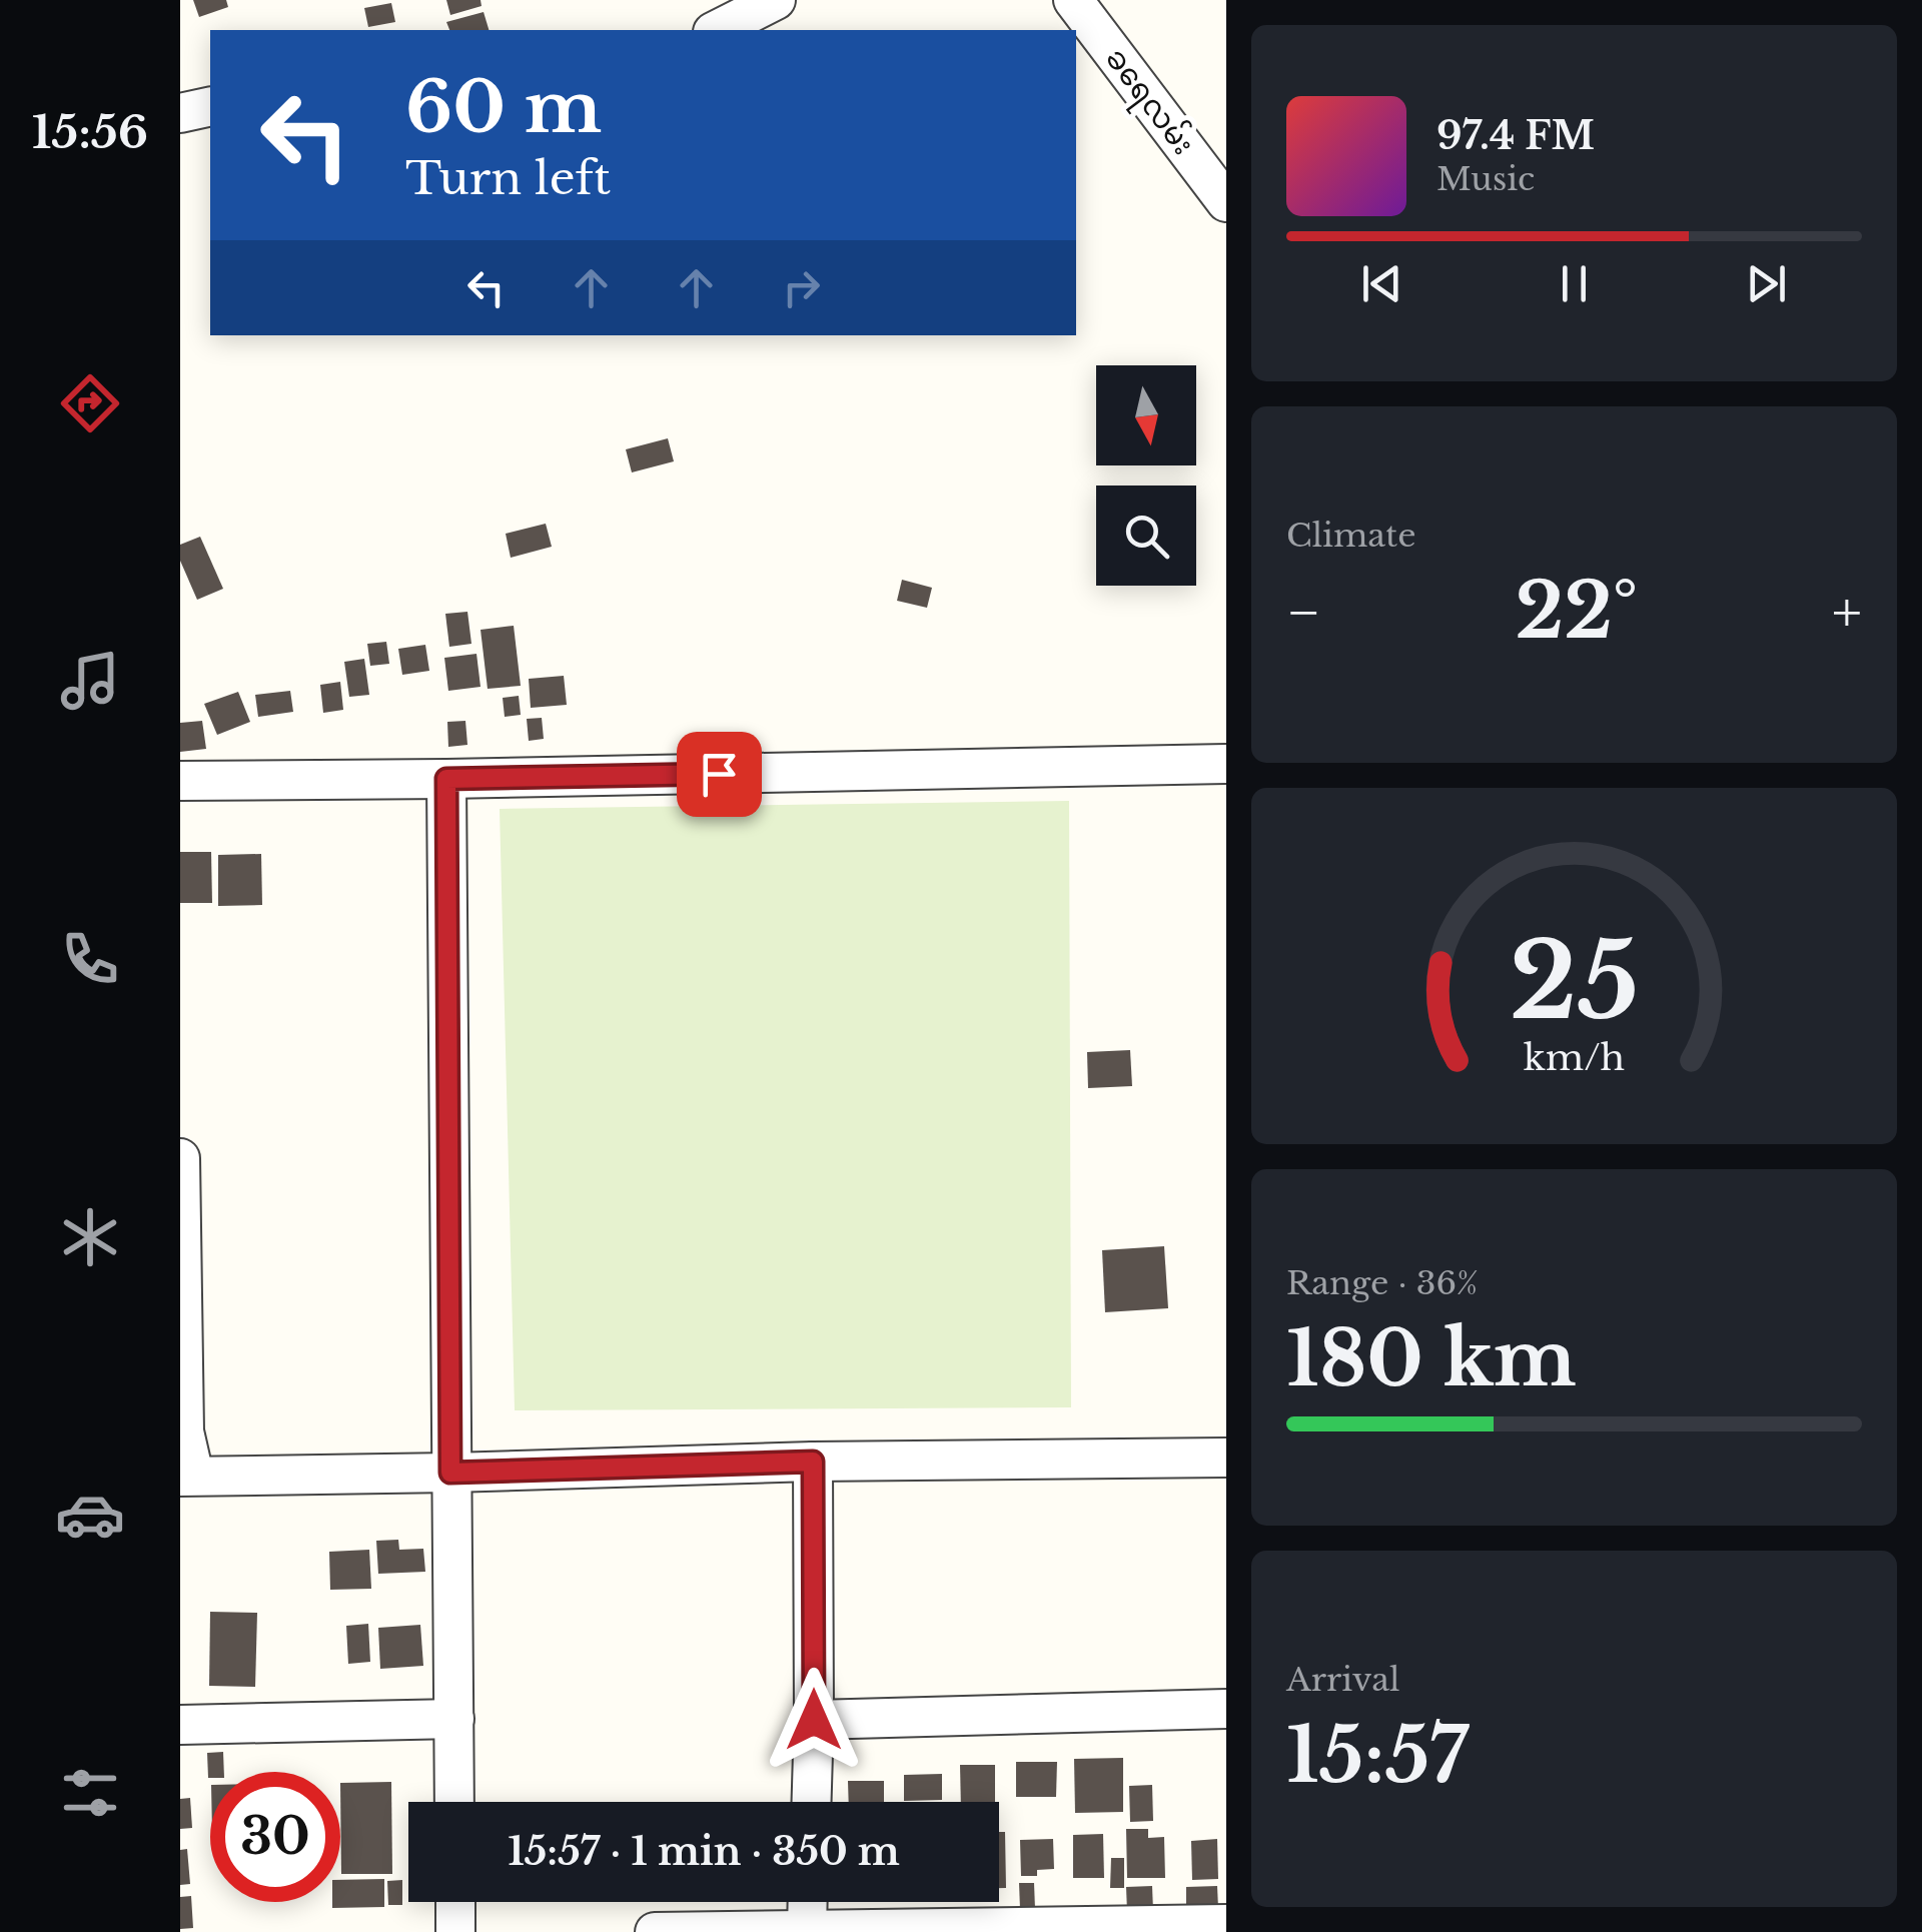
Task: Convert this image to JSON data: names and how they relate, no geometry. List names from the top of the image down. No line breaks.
{"streets":{"street":["ခရေလမ်း"]},"north":"bottom","page":{"tabs":"15:56","turn":["60 m","Turn left"],"song":["97.4 FM","Music"],"tile":["Climate",["Range · 36%","180 km"],["Arrival","15:57"]],"heat":["−","22°","+"],"limit":"30","trip":"15:57 · 1 min · 350 m","gauge":["25","km/h"]}}
